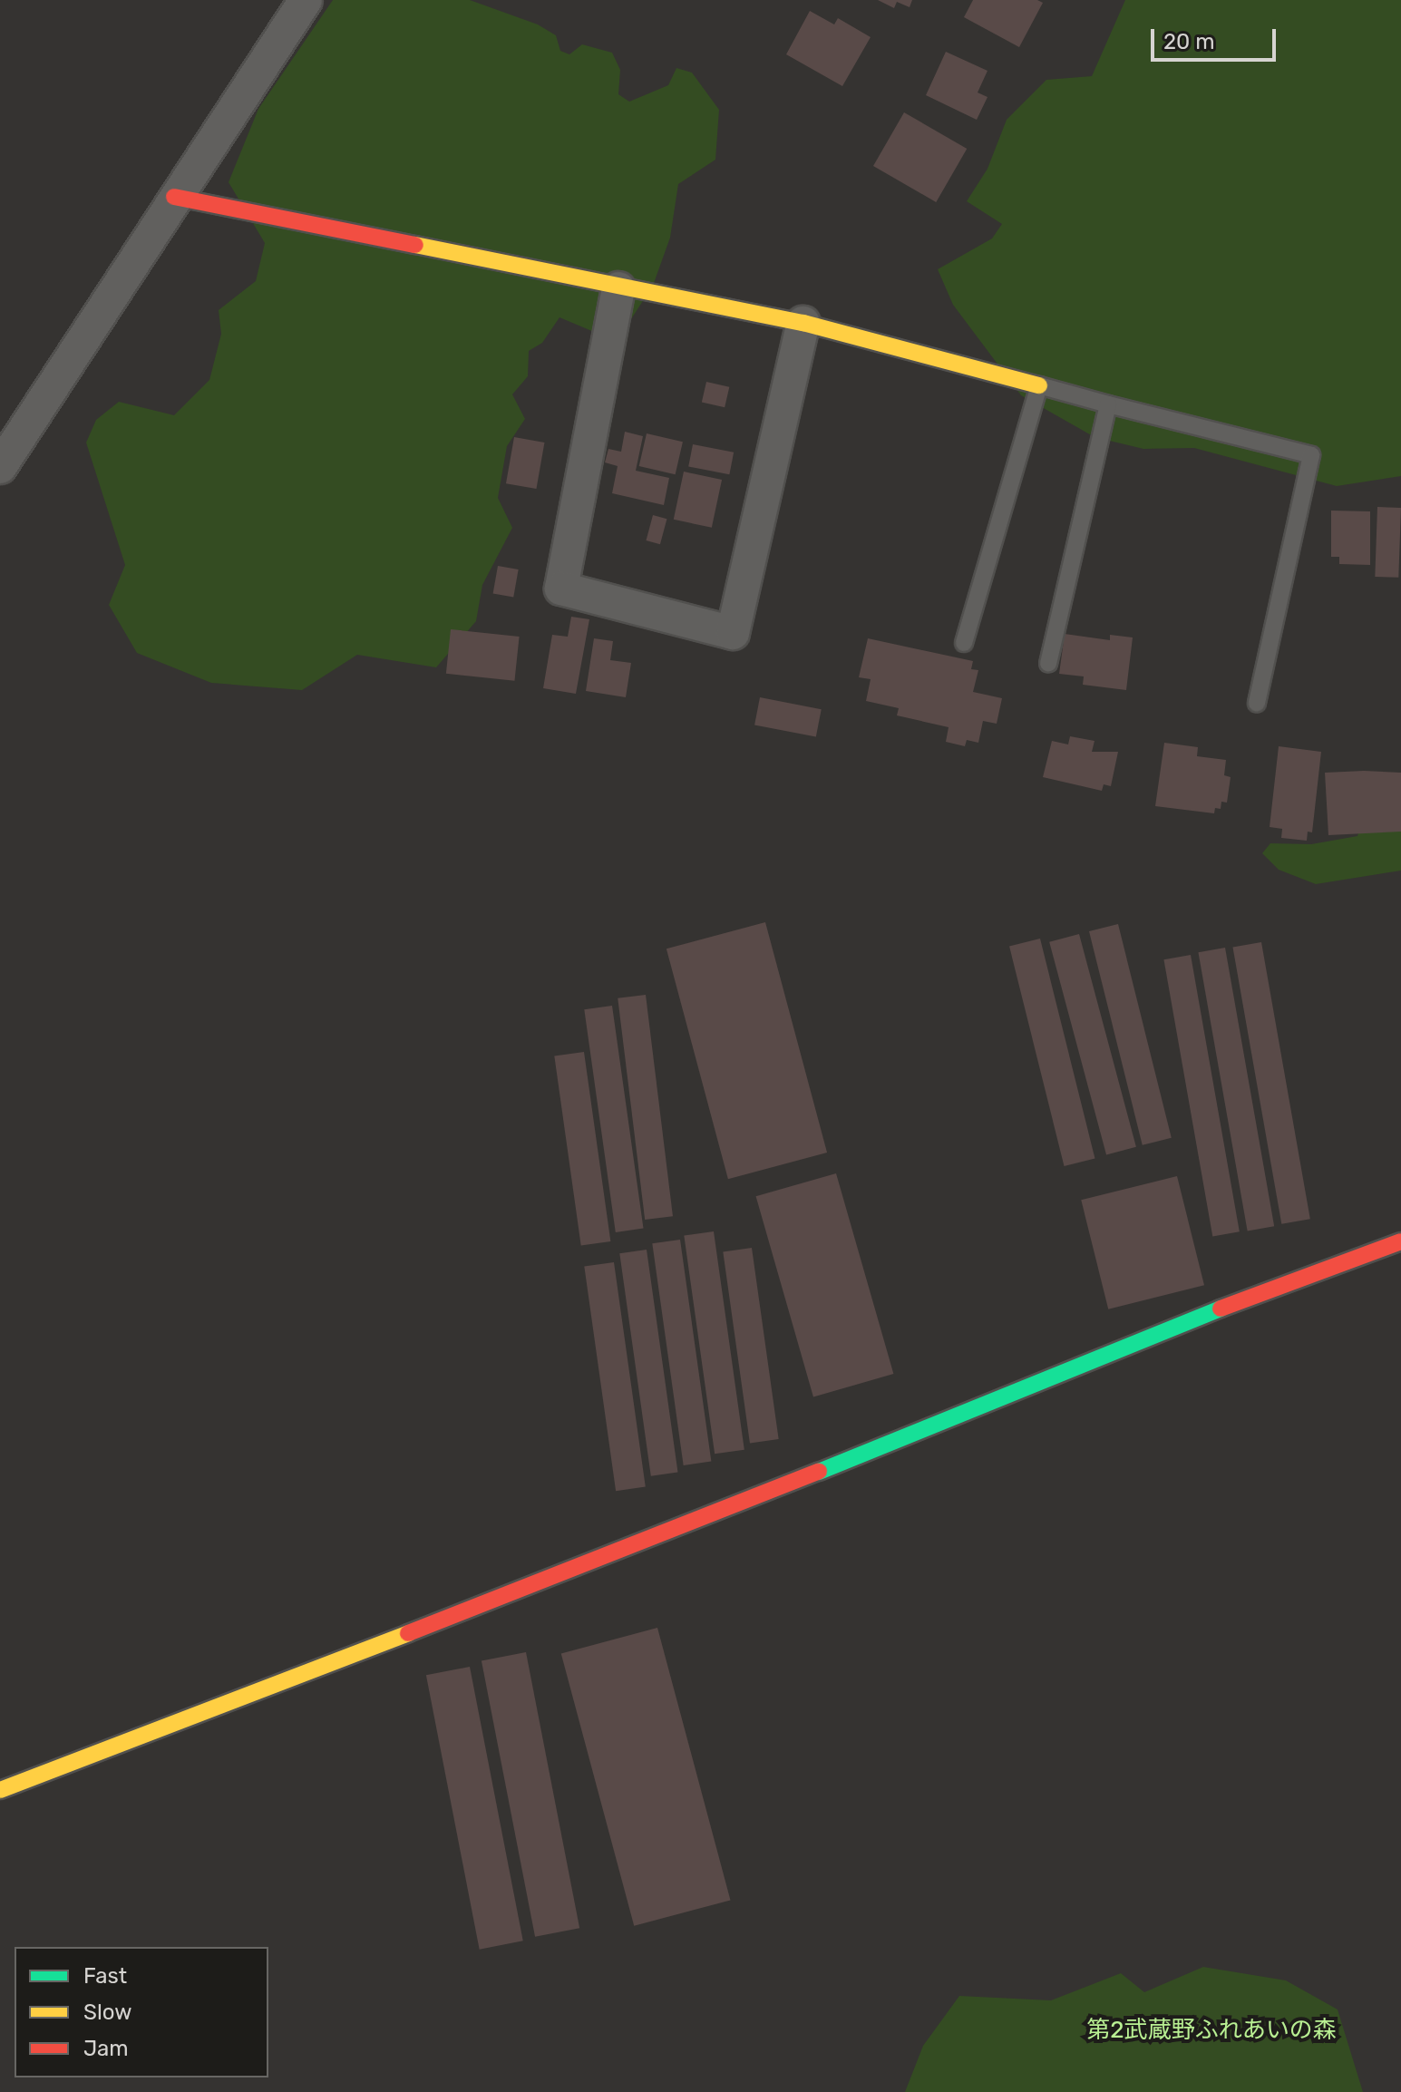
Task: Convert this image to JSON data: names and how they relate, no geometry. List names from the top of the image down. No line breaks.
{"parks":["第2武蔵野ふれあいの森"],"legend":["Fast","Slow","Jam"],"scale_bar":"20 m"}
